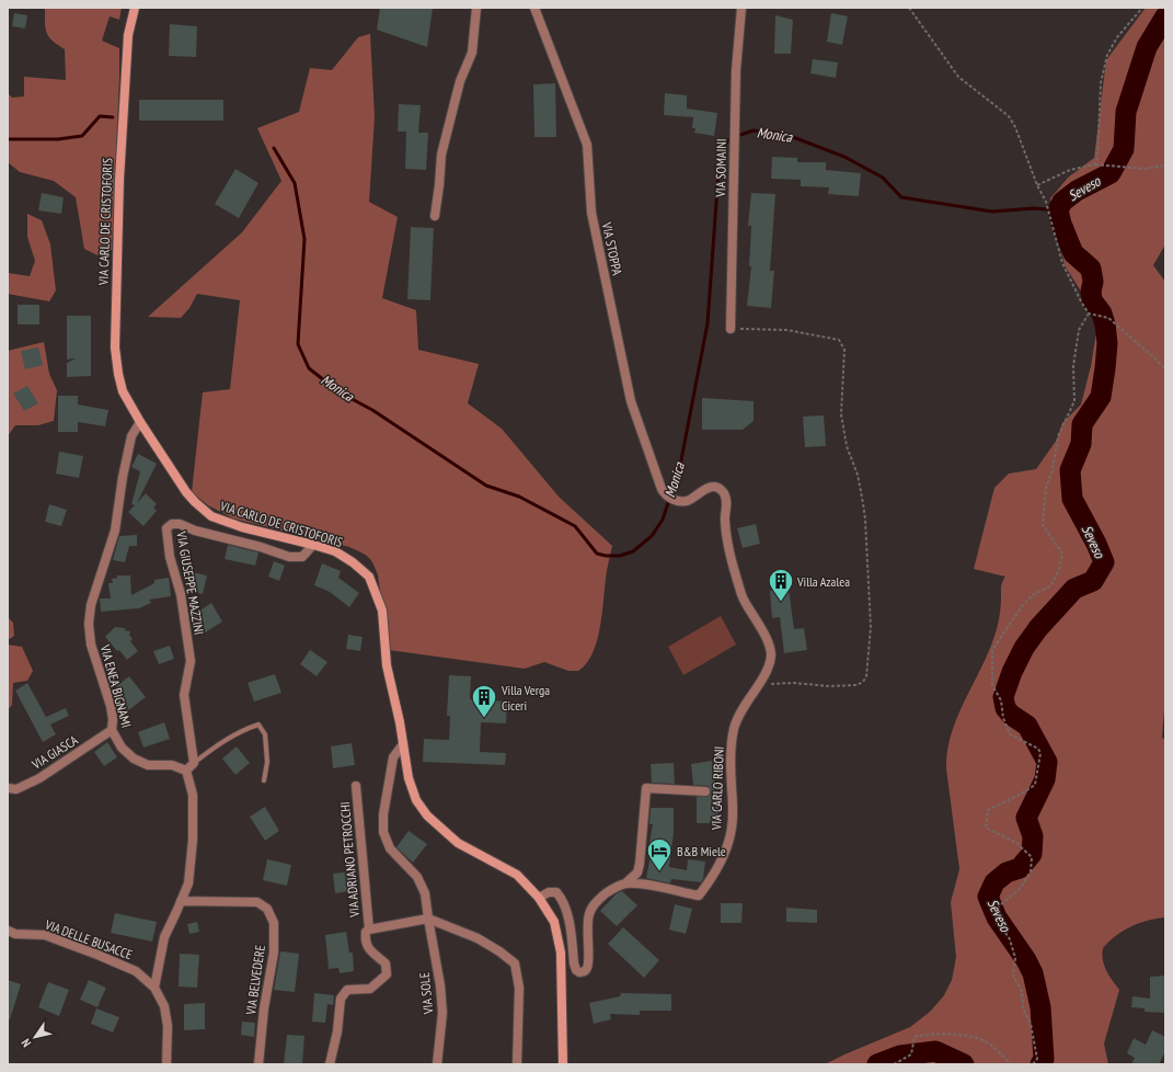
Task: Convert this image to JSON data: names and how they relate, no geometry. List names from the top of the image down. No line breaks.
{"streets":{"main road":["VIA CARLO DE CRISTOFORIS"],"street":["VIA SOMAINI","VIA STOPPA","VIA GIUSEPPE MAZZINI","VIA ENEA BIGNAMI","VIA GIASCA","VIA CARLO RIBONI","VIA ADRIANO PETROCCHI","VIA DELLE BUSACCE","VIA BELVEDERE","VIA SOLE"]},"crossings":[["VIA CARLO DE CRISTOFORIS","VIA GIUSEPPE MAZZINI"],["VIA CARLO DE CRISTOFORIS","VIA ENEA BIGNAMI"],["VIA STOPPA","VIA CARLO RIBONI"],["VIA ENEA BIGNAMI","VIA GIASCA"]],"water":["Monica","Seveso"],"places":{"building":["Villa Azalea","Villa Verga Ciceri"],"hotel":["B&B Miele"]},"north":"bottom left"}
